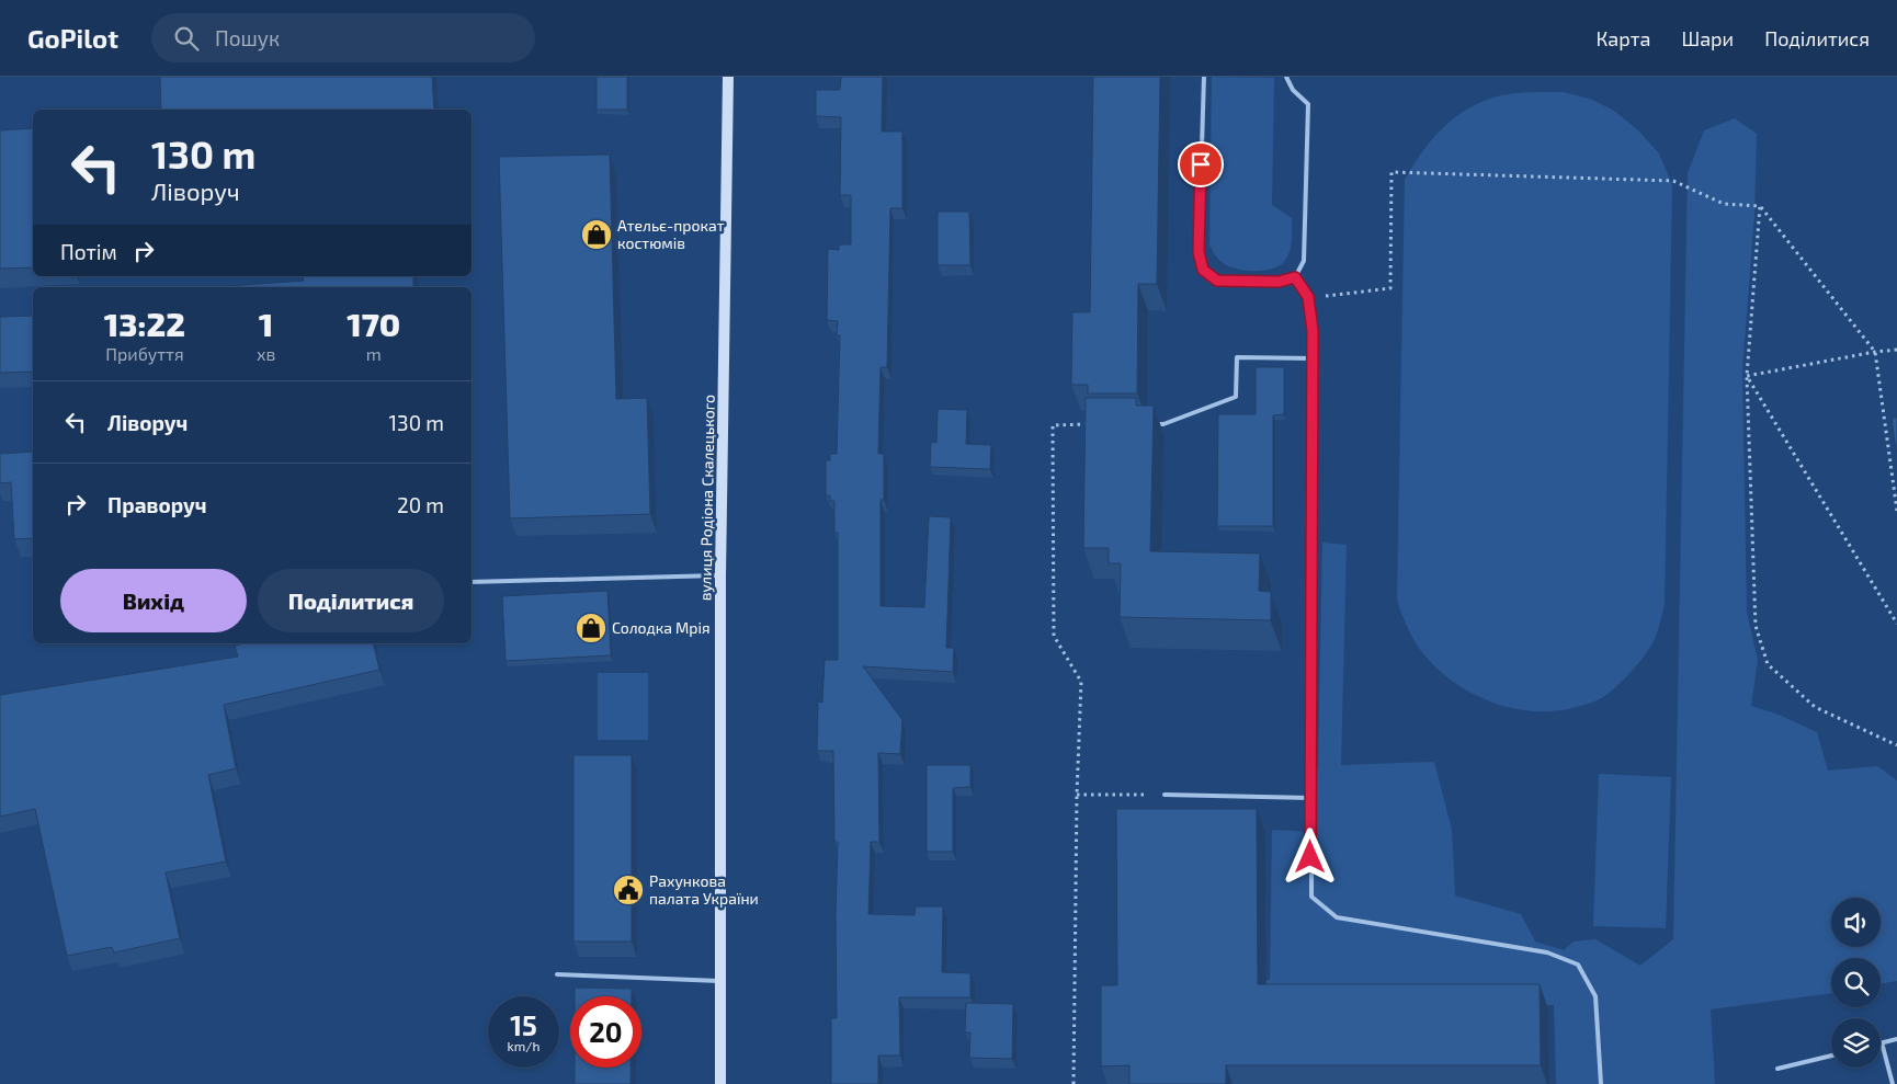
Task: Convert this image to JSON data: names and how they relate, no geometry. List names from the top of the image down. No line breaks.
{"streets":{"main road":["вулиця Родіона Скалецького"]},"places":{"shop":["Ательє-прокат костюмів","Солодка Мрія"],"public building":["Рахункова палата України"]},"page":{"header":"GoPilot","search":"Пошук","nav":["Карта","Шари","Поділитися"],"turn":["130 m","Ліворуч"],"then":"Потім","eta":["13:22","Прибуття","1","хв","170","m"],"list":[{"name":"Ліворуч","value":"130 m"},{"name":"Праворуч","value":"20 m"}],"buttons":["Вихід","Поділитися"],"speed":"15 km/h","limit":"20"}}
